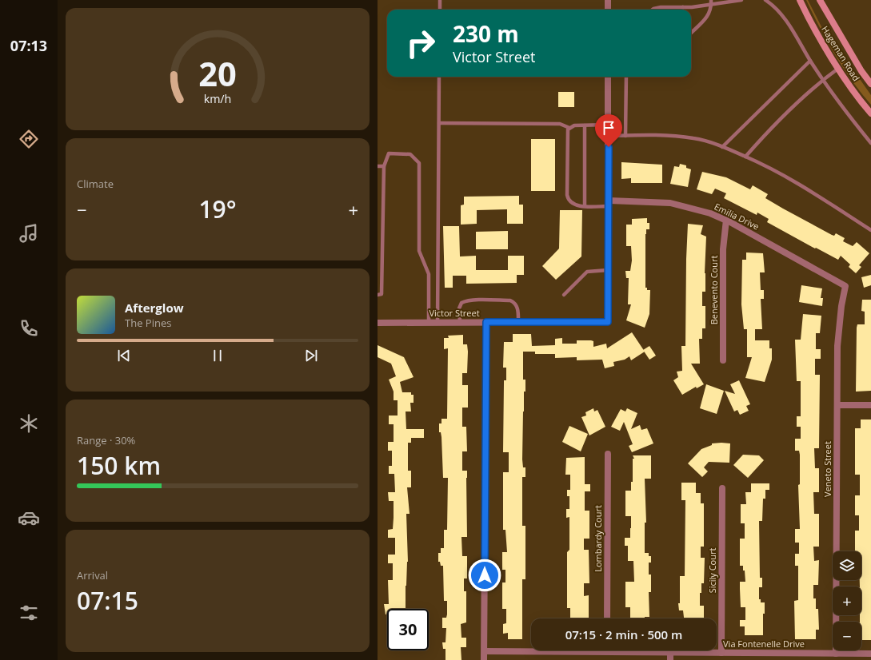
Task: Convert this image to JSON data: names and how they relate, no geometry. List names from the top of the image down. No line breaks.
{"streets":{"main road":["Hageman Road"],"street":["Emilia Drive","Benevento Court","Victor Street","Veneto Street","Lombardy Court","Sicily Court","Via Fontenelle Drive"]},"crossings":[["Emilia Drive","Benevento Court"],["Emilia Drive","Veneto Street"],["Veneto Street","Via Fontenelle Drive"],["Sicily Court","Via Fontenelle Drive"]],"page":{"tabs":"07:13","turn":["230 m","Victor Street"],"tile":["Climate",["Range · 30%","150 km"],["Arrival","07:15"]],"heat":["−","19°","+"],"song":["Afterglow","The Pines"],"map_buttons":["+","−"],"limit":"30","trip":"07:15 · 2 min · 500 m","gauge":["20","km/h"]}}
